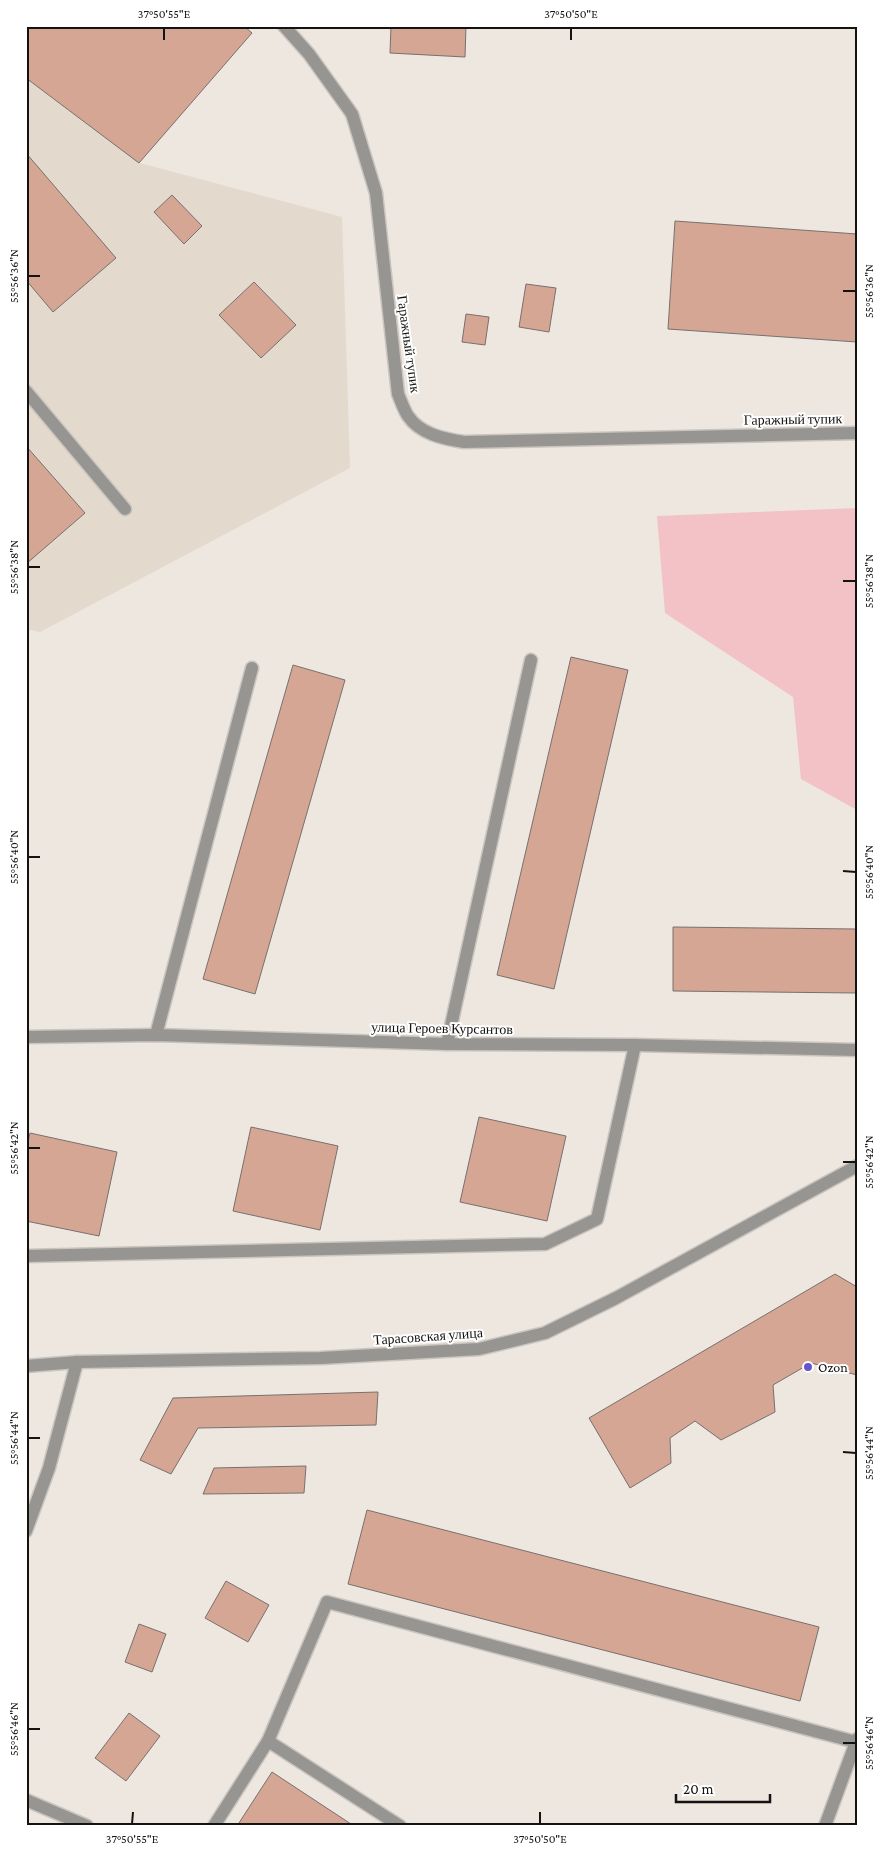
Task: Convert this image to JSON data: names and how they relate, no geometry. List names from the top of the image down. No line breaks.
{"streets":{"street":["Гаражный тупик","улица Героев Курсантов","Тарасовская улица"]},"places":["Ozon"],"scale_bar":"20 m","coordinates":["37°50'55\"E","37°50'50\"E","55°56'36\"N","55°56'38\"N","55°56'40\"N","55°56'42\"N","55°56'44\"N","55°56'46\"N"]}
